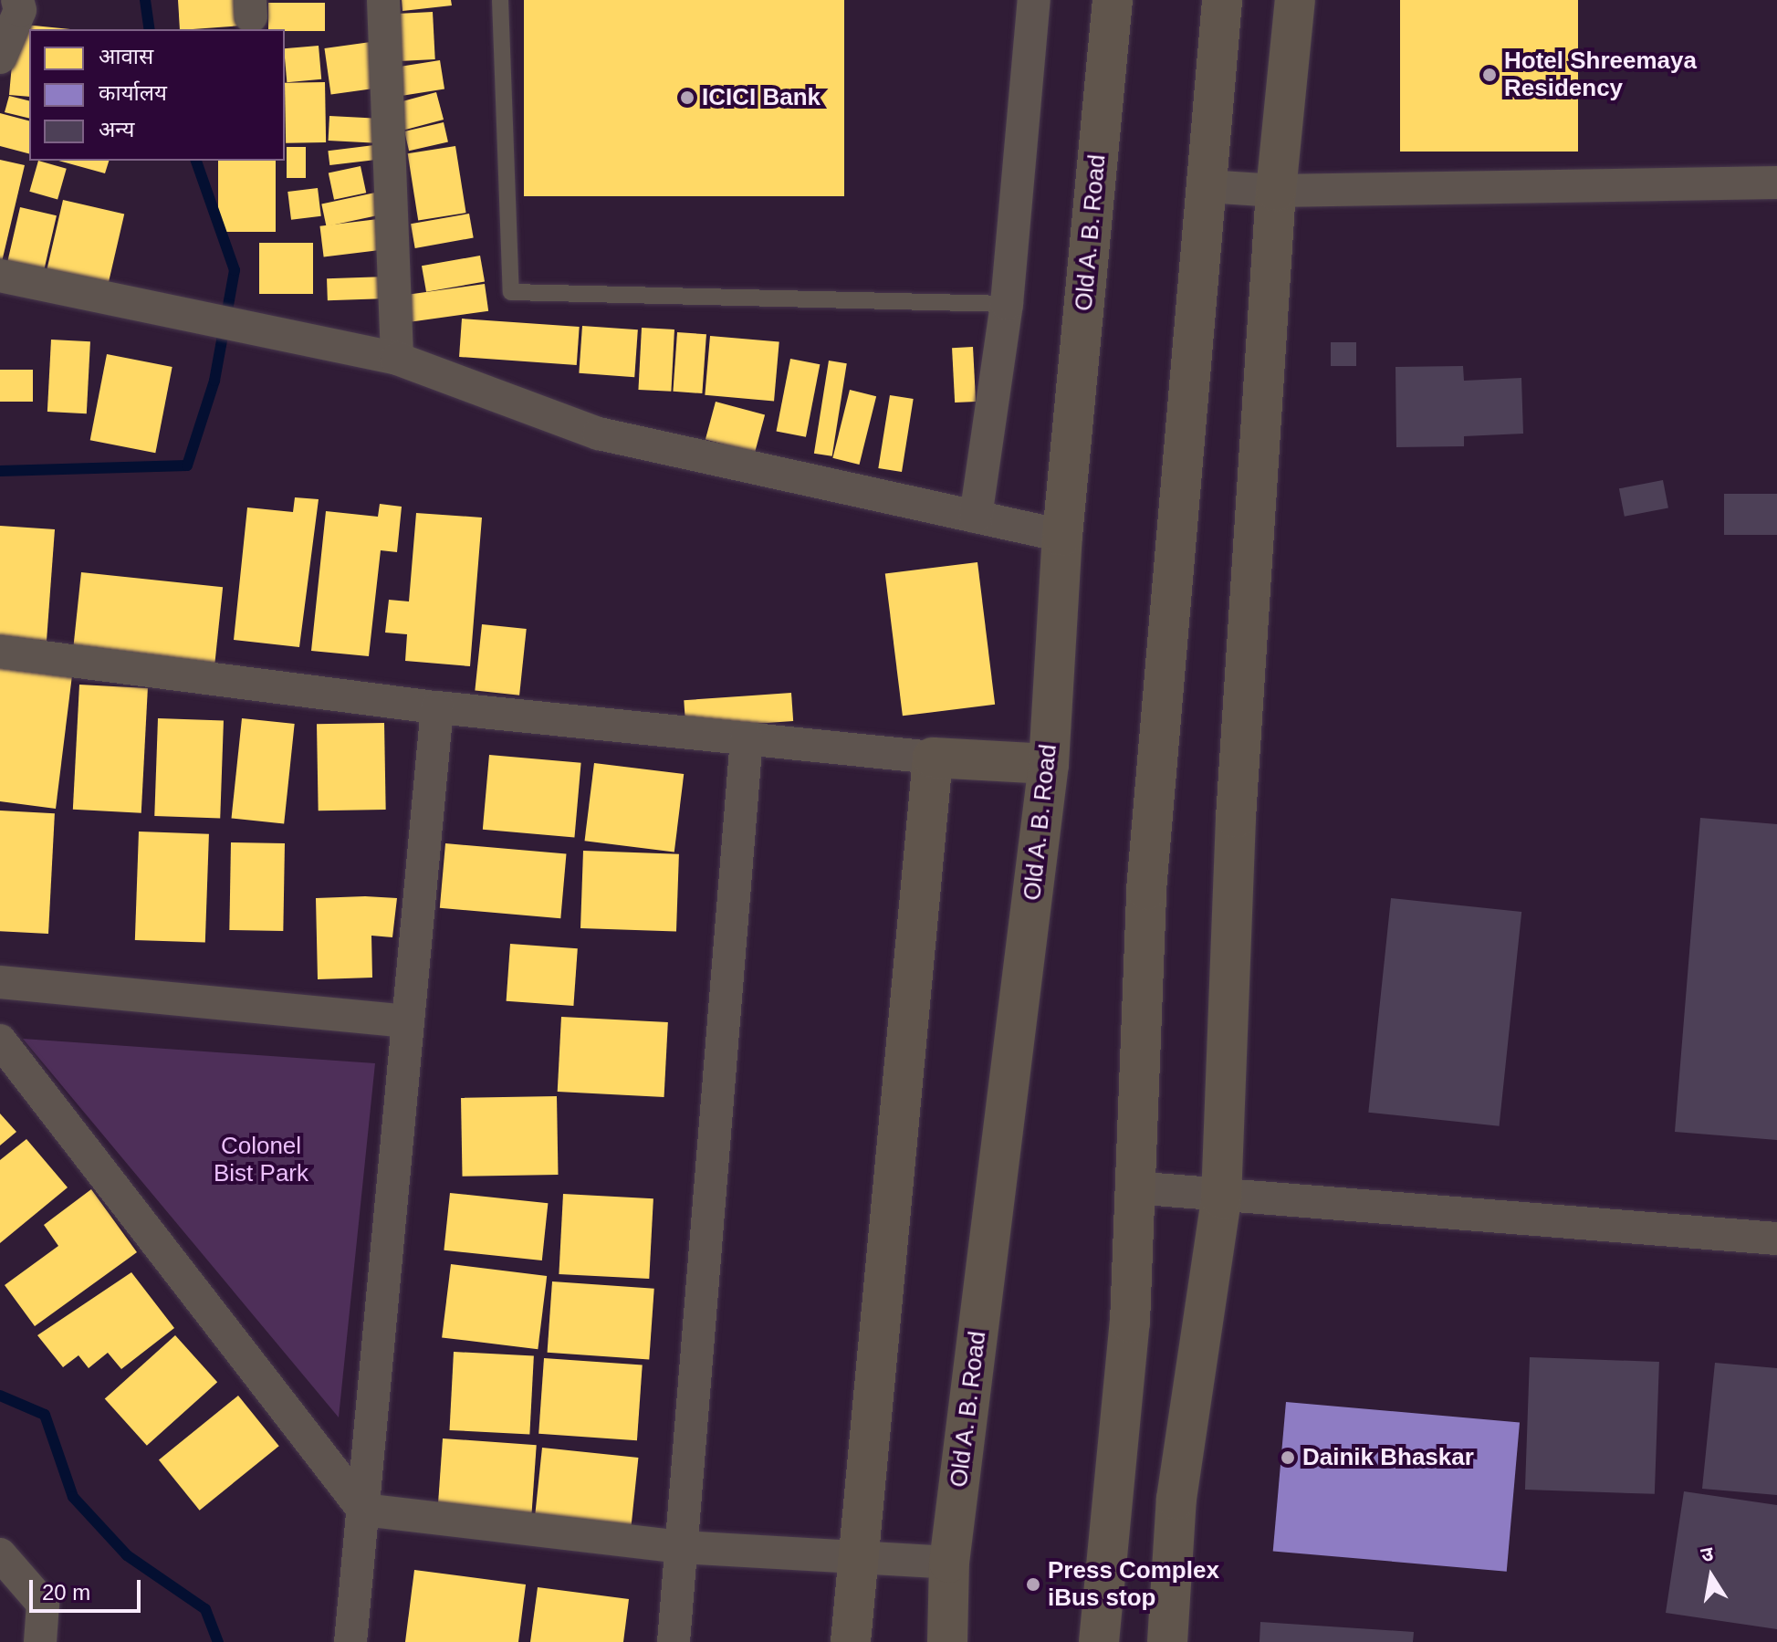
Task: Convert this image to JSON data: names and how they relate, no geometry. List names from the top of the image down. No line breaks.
{"streets":{"main road":["Old A. B. Road"]},"parks":["Colonel Bist Park"],"places":["Hotel Shreemaya Residency","ICICI Bank","Dainik Bhaskar","Press Complex iBus stop"],"legend":["आवास","कार्यालय","अन्य"],"scale_bar":"20 m","north":"top"}
